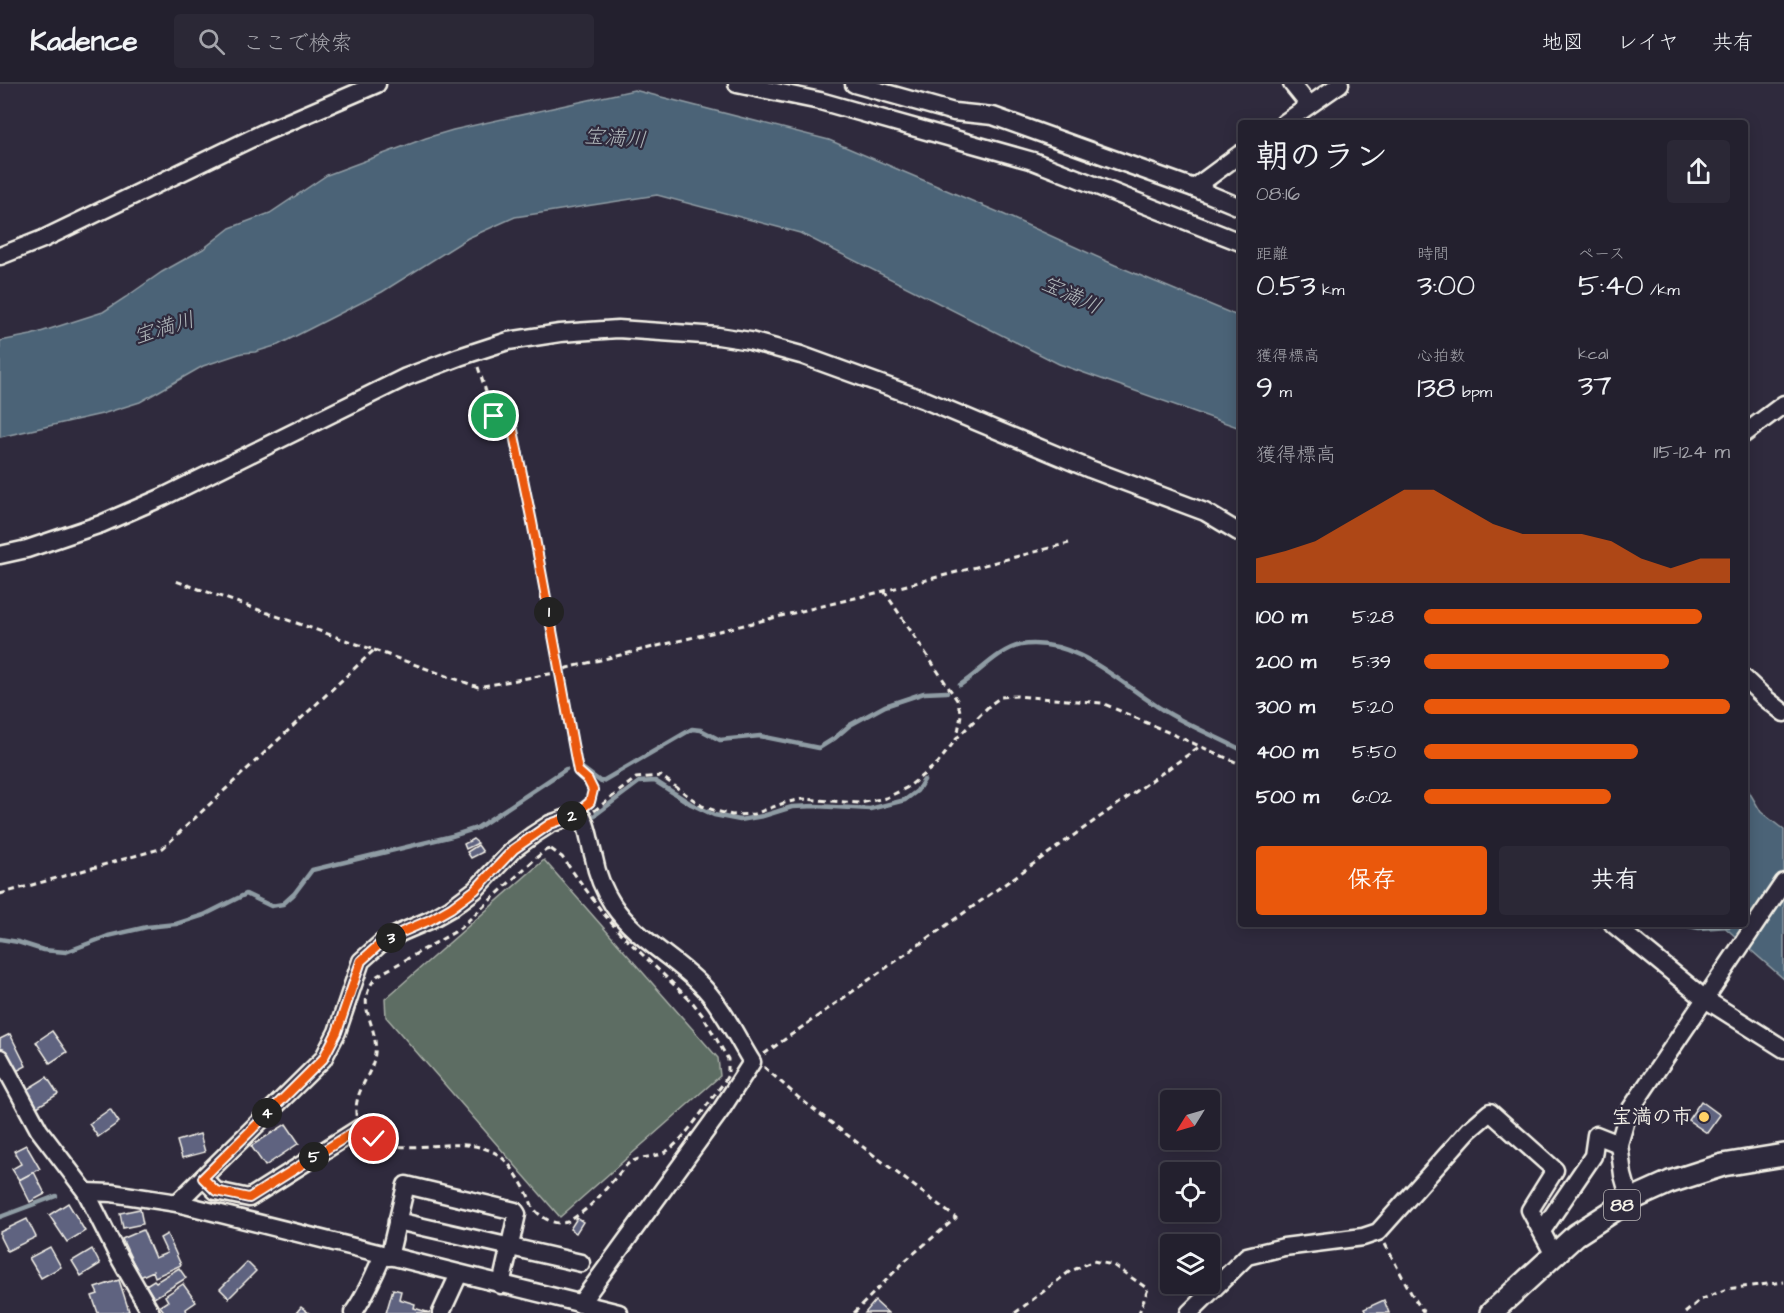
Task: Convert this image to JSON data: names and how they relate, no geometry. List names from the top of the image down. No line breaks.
{"streets":{"main road":["88"]},"water":["宝満川"],"places":["宝満の市"],"north":"bottom left","page":{"header":"Kadence","search":"ここで検索","nav":["地図","レイヤ","共有"],"heading":["朝のラン","08:16"],"stats":[["距離","0.53 km"],["時間","3:00"],["ペース","5:40 /km"],["獲得標高","9 m"],["心拍数","138 bpm"],["kcal","37"]],"chart":["獲得標高","115–124 m"],"list":[{"name":"100 m","note":"5:28"},{"name":"200 m","note":"5:39"},{"name":"300 m","note":"5:20"},{"name":"400 m","note":"5:50"},{"name":"500 m","note":"6:02"}],"pins":["1","2","3","4","5"],"buttons":["保存","共有"]}}
